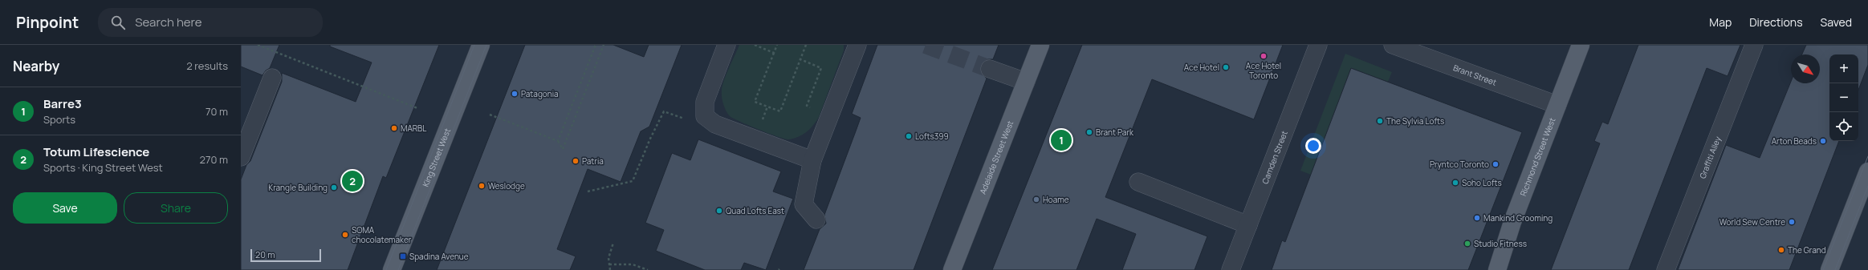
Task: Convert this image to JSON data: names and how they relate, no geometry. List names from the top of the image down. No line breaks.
{"streets":{"main road":["Adelaide Street West","Richmond Street West","King Street West"],"street":["Brant Street","Graffiti Alley","Camden Street"]},"crossings":[["Brant Street","Richmond Street West"]],"places":{"other":["Ace Hotel Toronto","Ace Hotel","Patagonia","The Sylvia Lofts","MARBL","Brant Park","Lofts399","Arton Beads","Patria","Pryntco Toronto","Soho Lofts","Weslodge","Krangle Building","Hoame","Quad Lofts East","Mankind Grooming","World Sew Centre","SOMA chocolatemaker","Studio Fitness","The Grand"],"transit":["Spadina Avenue"]},"scale_bar":"20 m","north":"bottom right","page":{"header":"Pinpoint","search":"Search here","nav":["Map","Directions","Saved"],"heading":["Nearby","2 results"],"map_buttons":["+","−"],"list":[{"mark":"1","name":"Barre3","note":"Sports","value":"70 m"},{"mark":"2","name":"Totum Lifescience","note":"Sports · King Street West","value":"270 m"}],"pins":["1","2"],"buttons":["Save","Share"],"scale":"20 m"}}
